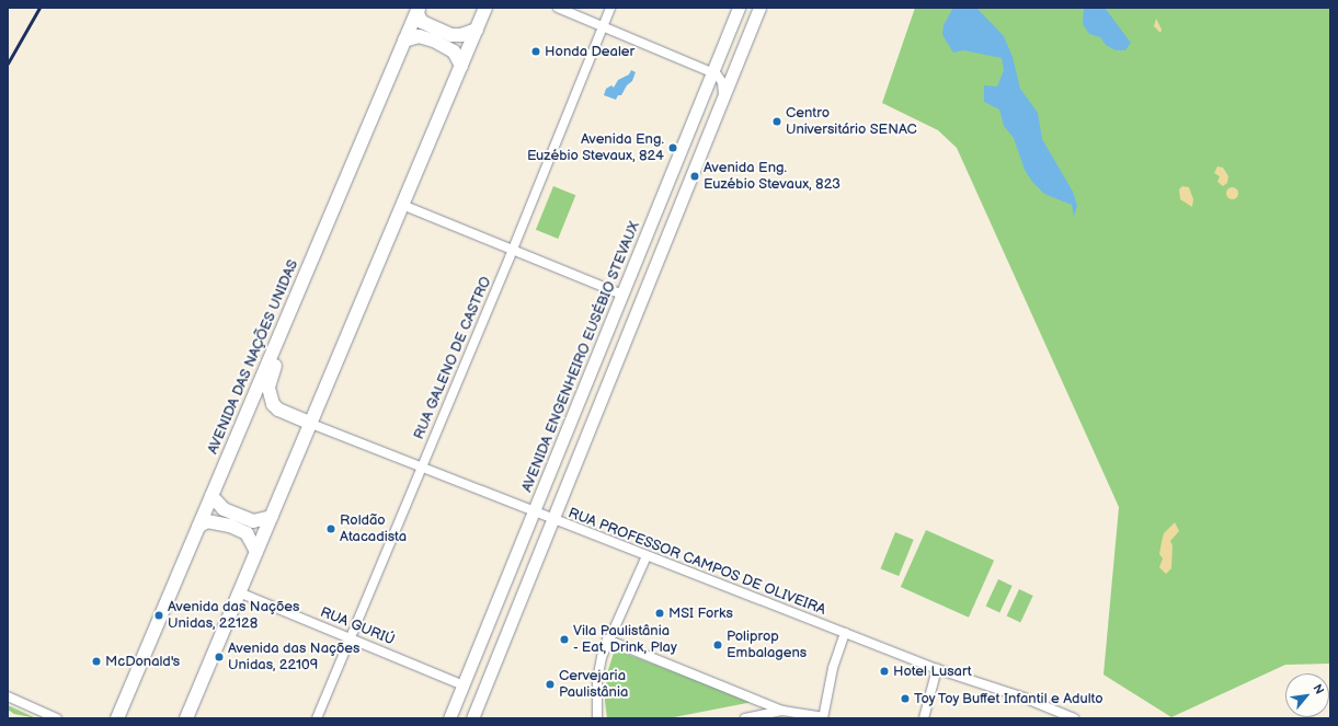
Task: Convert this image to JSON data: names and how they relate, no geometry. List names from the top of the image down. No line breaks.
{"streets":{"highway":["AVENIDA DAS NAÇÕES UNIDAS"],"main road":["AVENIDA ENGENHEIRO EUSÉBIO STEVAUX"],"street":["RUA GALENO DE CASTRO","RUA PROFESSOR CAMPOS DE OLIVEIRA","RUA GURIÚ"]},"crossings":[["AVENIDA ENGENHEIRO EUSÉBIO STEVAUX","RUA PROFESSOR CAMPOS DE OLIVEIRA"],["AVENIDA ENGENHEIRO EUSÉBIO STEVAUX","RUA GURIÚ"],["RUA GALENO DE CASTRO","RUA PROFESSOR CAMPOS DE OLIVEIRA"],["RUA GALENO DE CASTRO","RUA GURIÚ"]],"places":["Honda Dealer","Centro Universitário SENAC","Avenida Eng. Euzébio Stevaux, 824","Avenida Eng. Euzébio Stevaux, 823","Roldão Atacadista","MSI Forks","Avenida das Nações Unidas, 22128","Vila Paulistânia - Eat, Drink, Play","Poliprop Embalagens","Avenida das Nações Unidas, 22109","McDonald's","Hotel Lusart","Cervejaria Paulistânia","Toy Toy Buffet Infantil e Adulto"],"north":"top right"}
